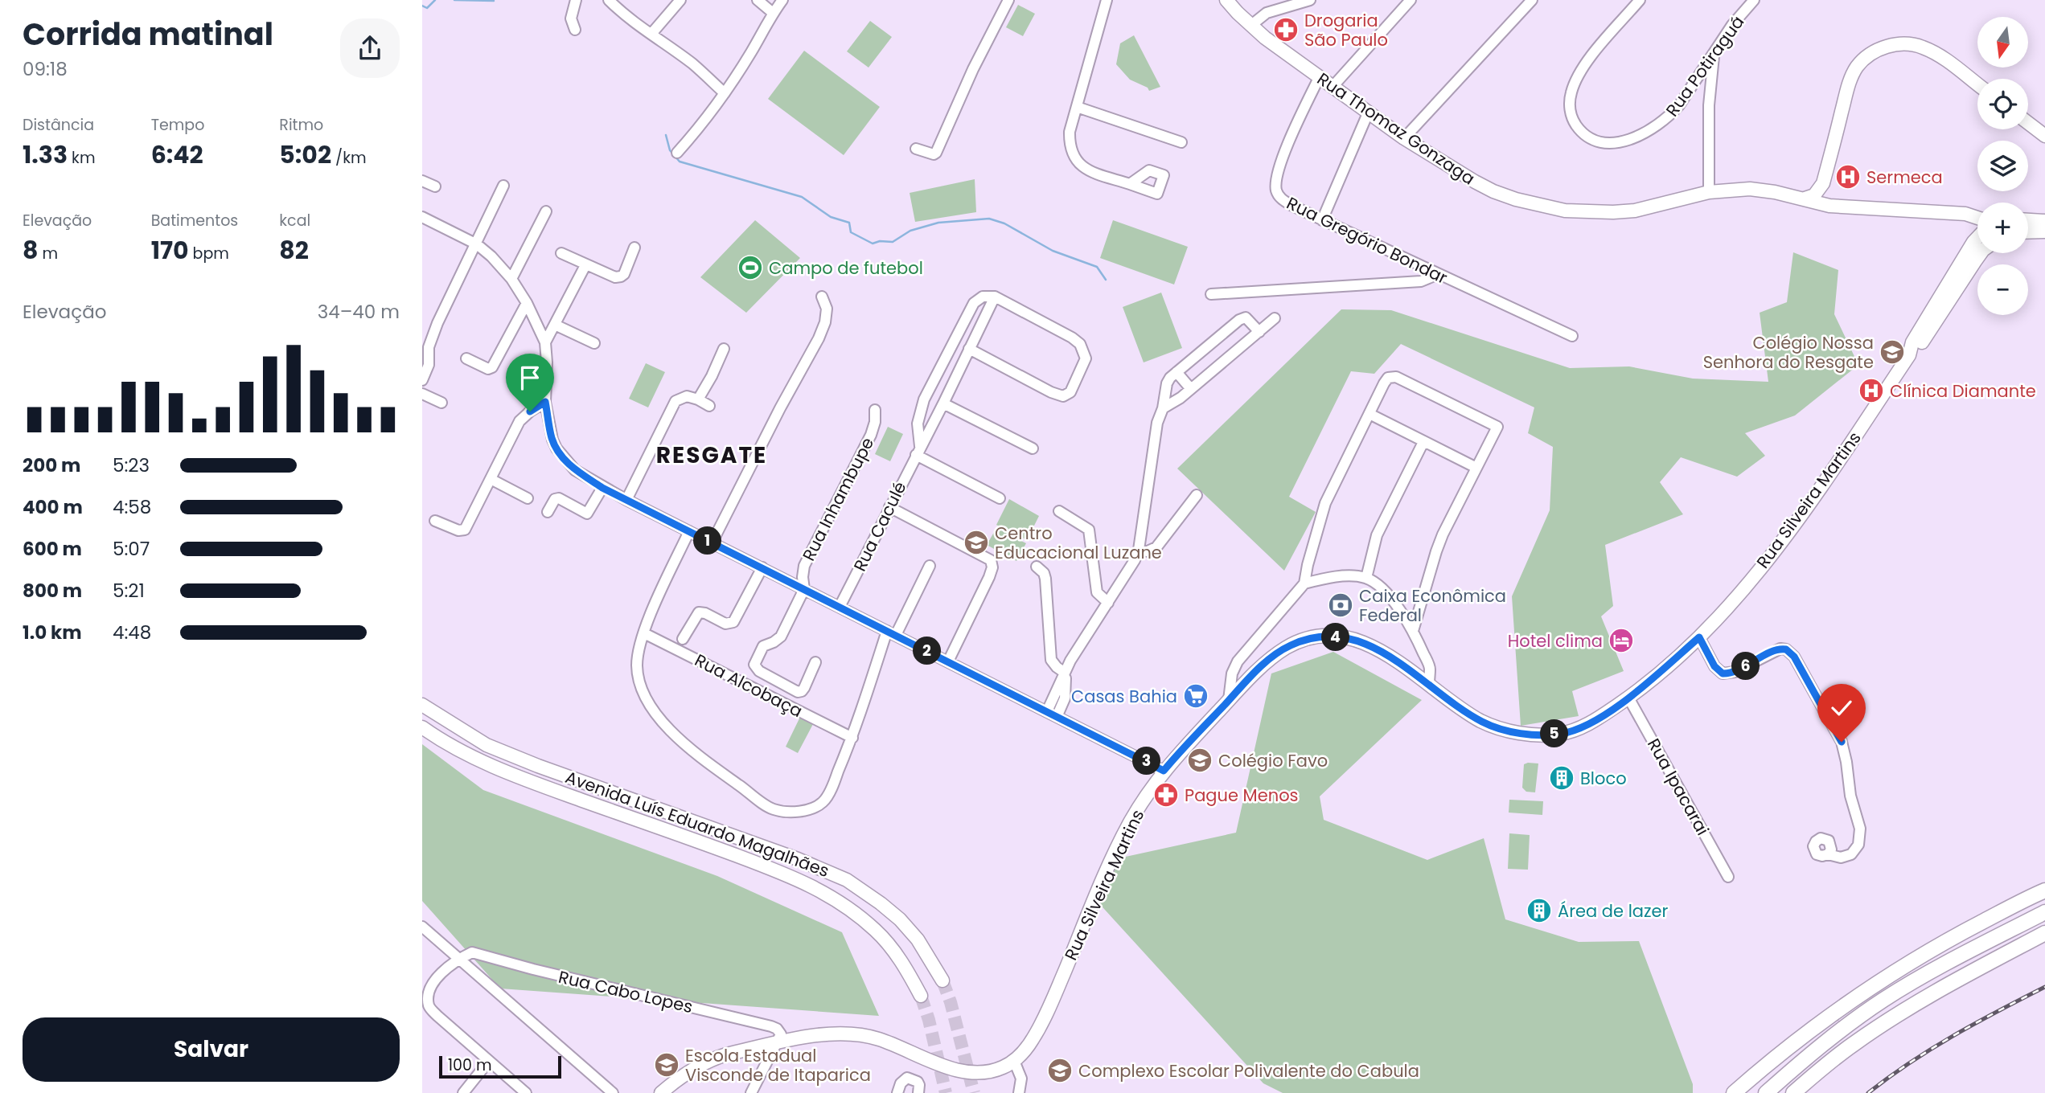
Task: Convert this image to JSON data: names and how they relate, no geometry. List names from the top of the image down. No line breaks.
{"streets":{"main road":["Rua Thomaz Gonzaga","Rua Silveira Martins","Avenida Luís Eduardo Magalhães"],"street":["Rua Potiraguá","Rua Gregório Bondar","Rua Inhambupe","Rua Caculé","Rua Alcobaça","Rua Ipacarai","Rua Cabo Lopes"]},"crossings":[["Rua Thomaz Gonzaga","Rua Gregório Bondar"],["Rua Silveira Martins","Rua Ipacarai"],["Rua Silveira Martins","Rua Cabo Lopes"]],"districts":["RESGATE"],"places":{"pharmacy":["Drogaria São Paulo","Pague Menos"],"hospital":["Sermeca","Clínica Diamante"],"sports":["Campo de futebol"],"school or university":["Colégio Nossa Senhora do Resgate","Centro Educacional Luzane","Colégio Favo","Escola Estadual Visconde de Itaparica","Complexo Escolar Polivalente do Cabula"],"bank":["Caixa Econômica Federal"],"hotel":["Hotel clima"],"supermarket":["Casas Bahia"],"building":["Bloco","Área de lazer"]},"scale_bar":"100 m","north":"bottom","page":{"heading":["Corrida matinal","09:18"],"map_buttons":["+","−"],"stats":[["Distância","1.33 km"],["Tempo","6:42"],["Ritmo","5:02 /km"],["Elevação","8 m"],["Batimentos","170 bpm"],["kcal","82"]],"chart":["Elevação","34–40 m"],"list":[{"name":"200 m","note":"5:23"},{"name":"400 m","note":"4:58"},{"name":"600 m","note":"5:07"},{"name":"800 m","note":"5:21"},{"name":"1.0 km","note":"4:48"}],"pins":["1","4","2","6","5","3"],"buttons":"Salvar","scale":"100 m"}}
